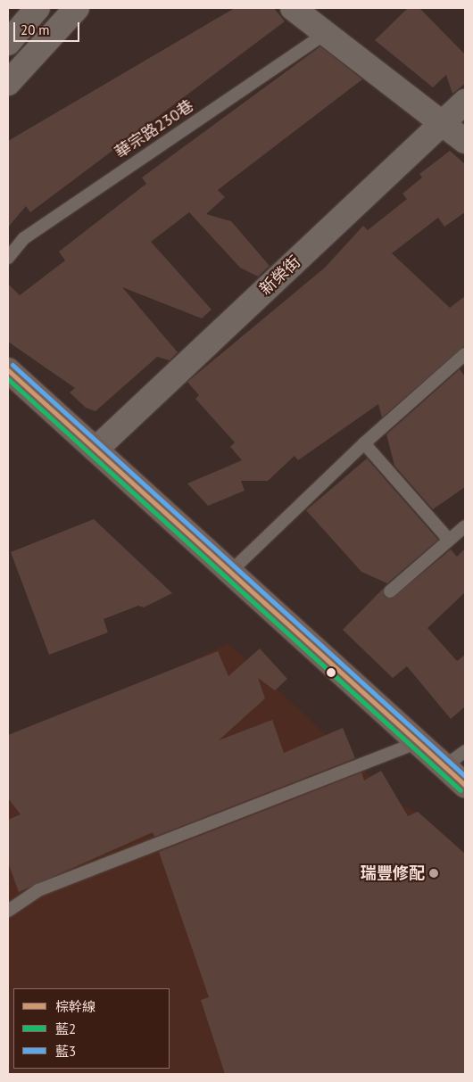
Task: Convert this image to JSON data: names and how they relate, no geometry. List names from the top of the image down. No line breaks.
{"streets":{"street":["新榮街"],"lane":["華宗路230巷"]},"places":["瑞豐修配"],"lines":["transit line 藍3","transit line 棕幹線","transit line 藍2"],"legend":["棕幹線","藍2","藍3"],"scale_bar":"20 m"}
